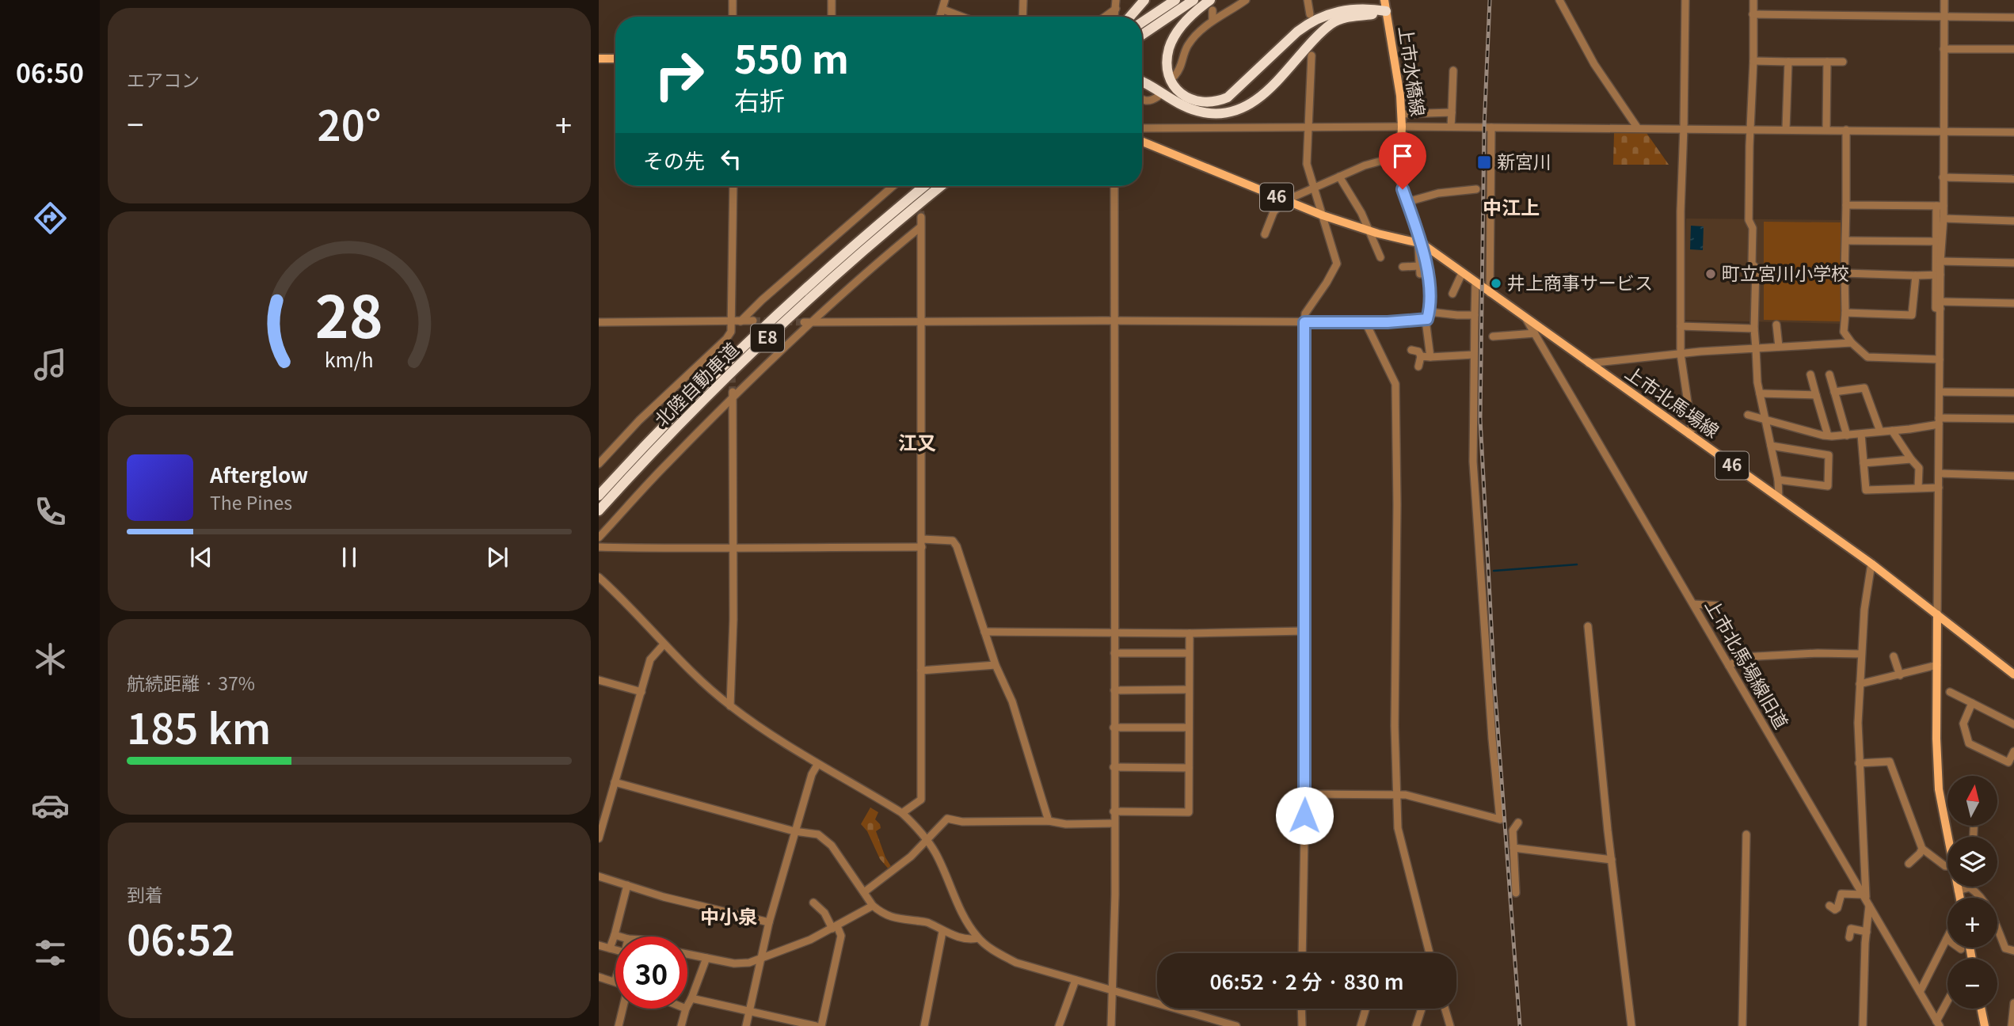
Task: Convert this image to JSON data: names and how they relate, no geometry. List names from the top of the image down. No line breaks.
{"streets":{"highway":["E8","北陸自動車道"],"main road":["上市水橋線","46","上市北馬場線"],"street":["上市北馬場線旧道"]},"crossings":[["上市水橋線","上市北馬場線"],["上市北馬場線","上市北馬場線旧道"]],"districts":["中江上","江又","中小泉"],"places":{"transit":["新宮川"],"other":["町立宮川小学校","井上商事サービス"]},"north":"top","page":{"tabs":"06:50","tile":["エアコン",["航続距離 · 37%","185 km"],["到着","06:52"]],"turn":["550 m","右折"],"heat":["−","20°","+"],"then":"その先","song":["Afterglow","The Pines"],"map_buttons":["+","−"],"limit":"30","trip":"06:52 · 2 分 · 830 m","gauge":["28","km/h"]}}
